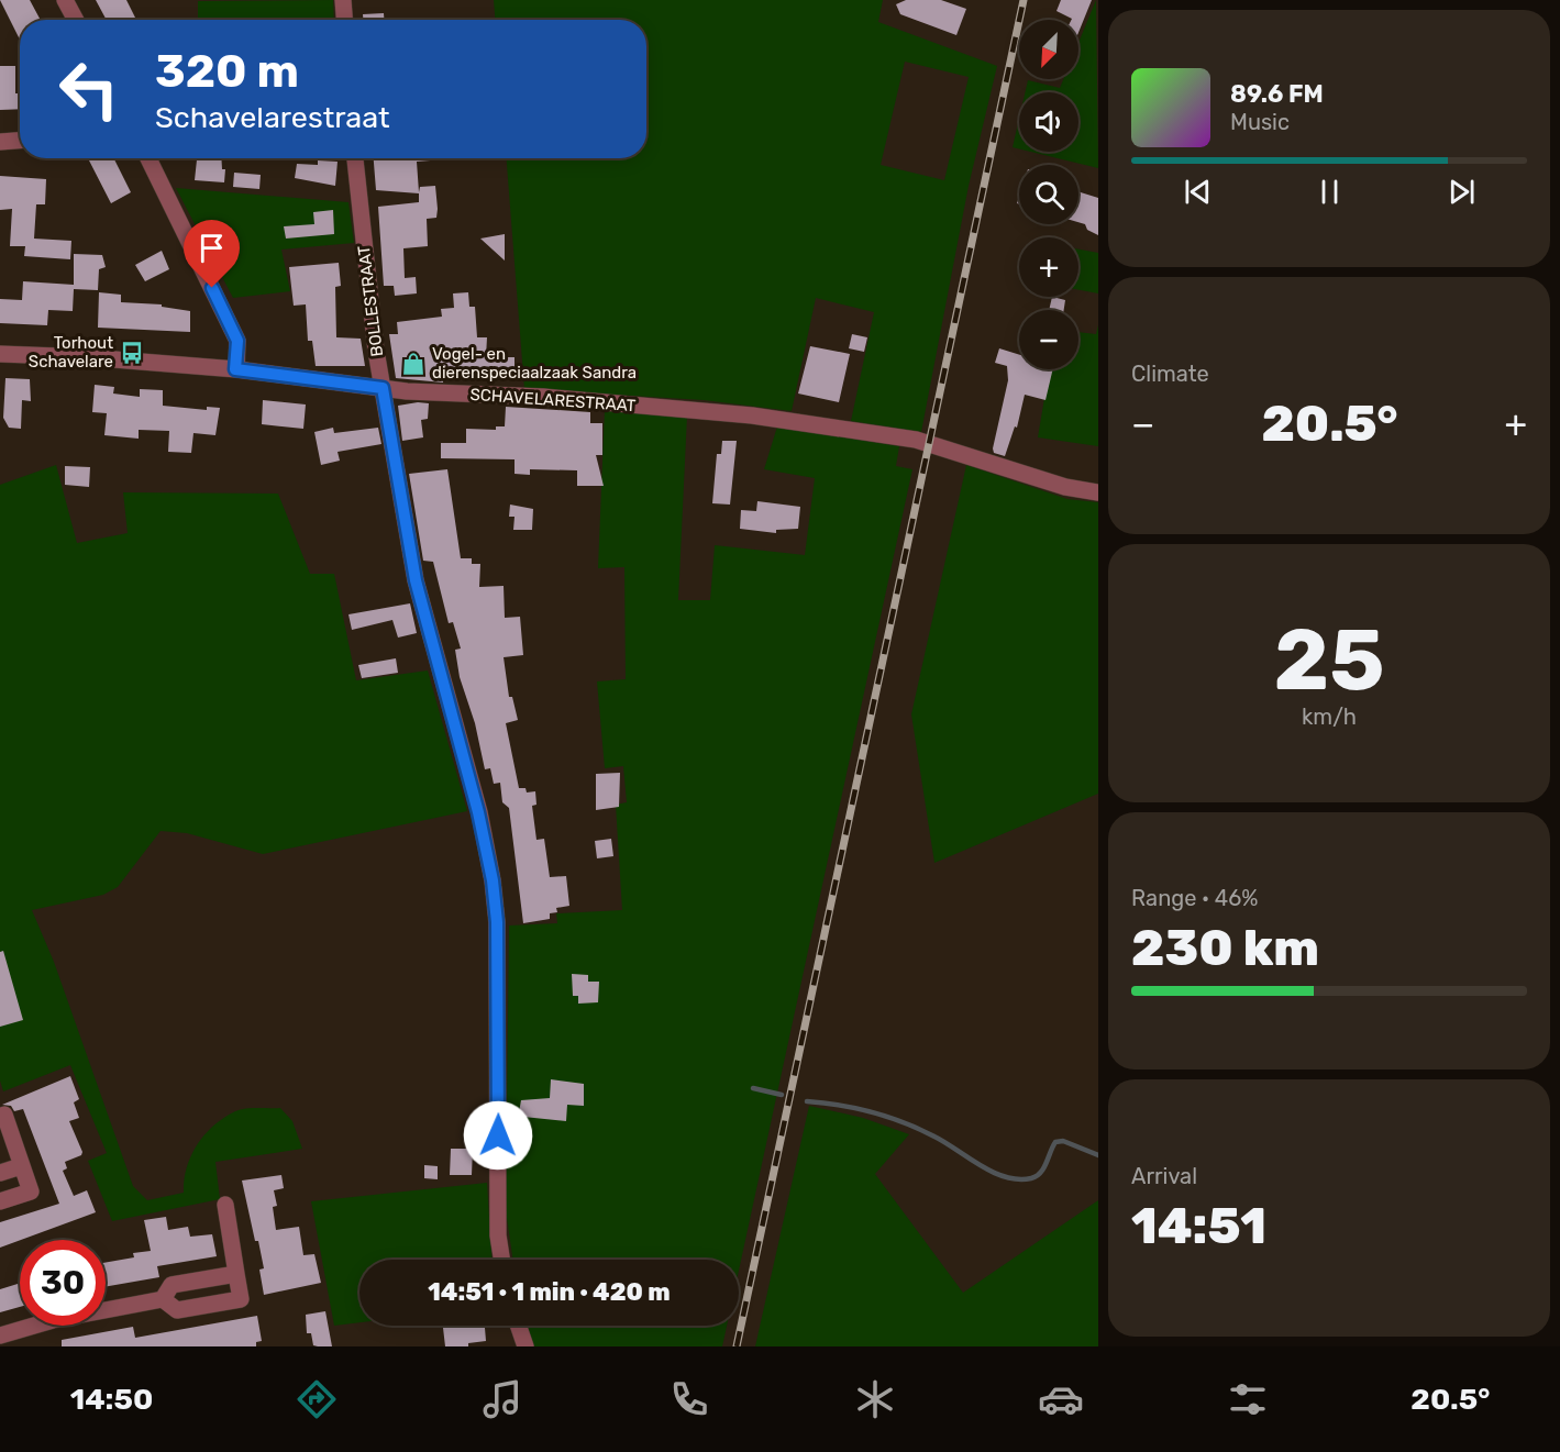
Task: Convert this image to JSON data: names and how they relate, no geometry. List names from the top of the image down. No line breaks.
{"streets":{"street":["BOLLESTRAAT","SCHAVELARESTRAAT"]},"crossings":[["BOLLESTRAAT","SCHAVELARESTRAAT"]],"places":{"bus stop":["Torhout Schavelare"],"shop":["Vogel- en dierenspeciaalzaak Sandra"]},"north":"bottom left","page":{"map_buttons":["+","−"],"turn":["320 m","Schavelarestraat"],"song":["89.6 FM","Music"],"tile":["Climate",["25","km/h"],["Range · 46%","230 km"],["Arrival","14:51"]],"heat":["−","20.5°","+"],"limit":"30","trip":"14:51 · 1 min · 420 m","tabs":["14:50","20.5°"]}}
